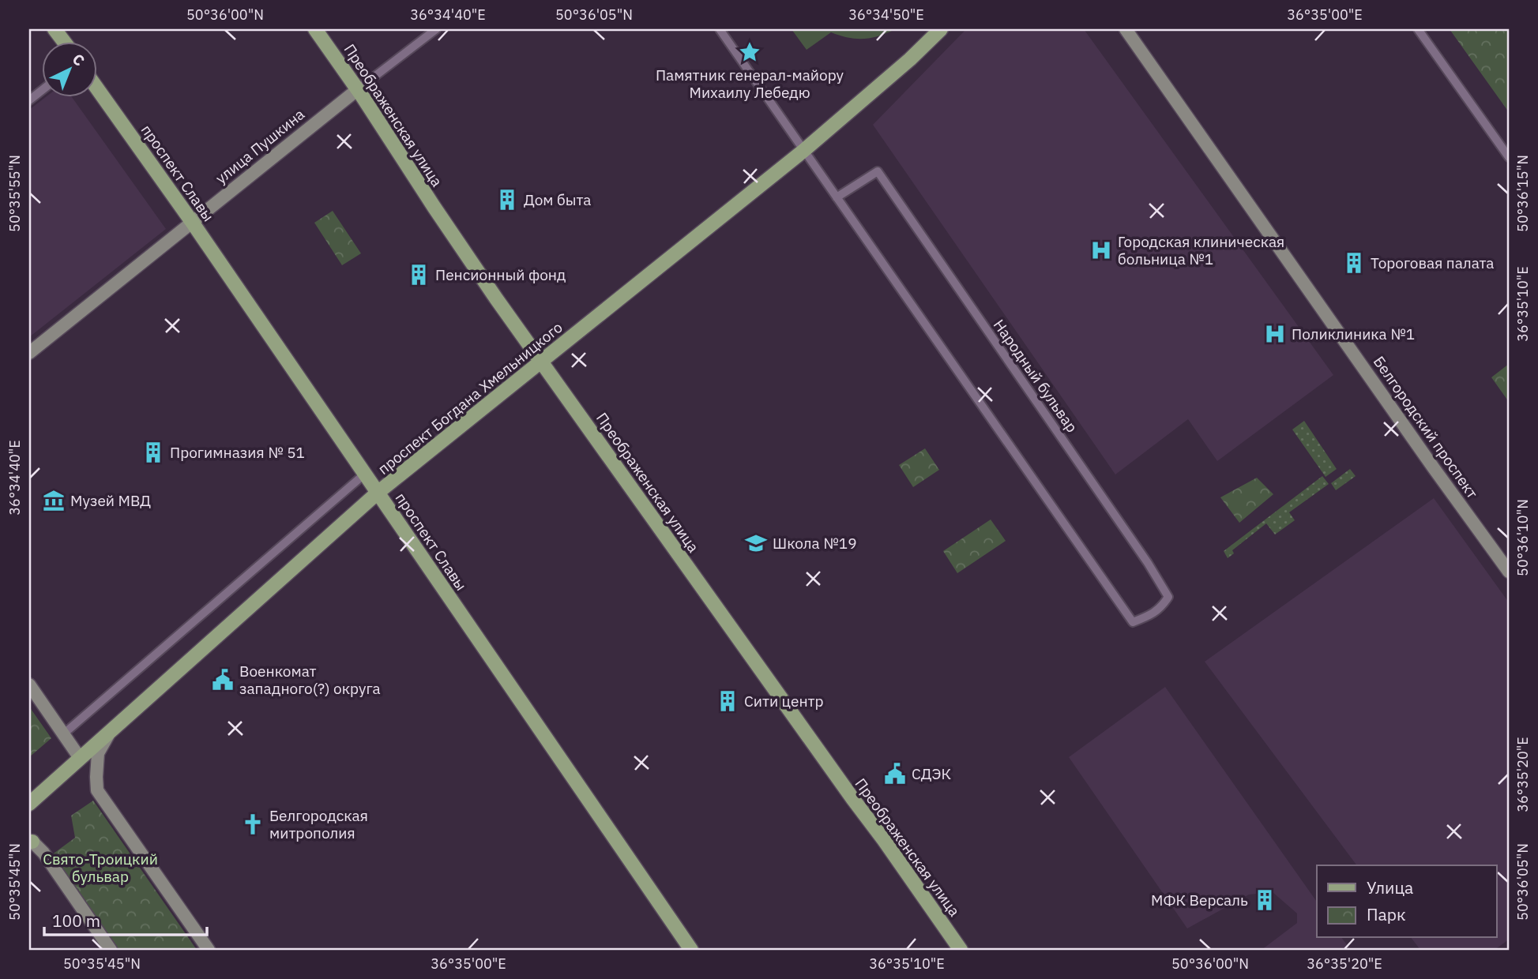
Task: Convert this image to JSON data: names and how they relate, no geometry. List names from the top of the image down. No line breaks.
{"streets":{"main road":["Преображенская улица","проспект Славы","проспект Богдана Хмельницкого"],"street":["улица Пушкина","Народный бульвар","Белгородский проспект"]},"crossings":[["Преображенская улица","улица Пушкина"],["Преображенская улица","проспект Богдана Хмельницкого"],["улица Пушкина","проспект Славы"],["проспект Славы","проспект Богдана Хмельницкого"]],"parks":["Свято-Троицкий бульвар"],"places":{"place":["Памятник генерал-майору Михаилу Лебедю"],"building":["Дом быта","Тороговая палата","Пенсионный фонд","Прогимназия № 51","Сити центр","МФК Версаль"],"hospital":["Городская клиническая больница №1","Поликлиника №1"],"museum":["Музей МВД"],"school or university":["Школа №19"],"public building":["Военкомат западного(?) округа","СДЭК"],"church":["Белгородская митрополия"]},"legend":["Улица","Парк"],"scale_bar":"100 m","north":"top right","coordinates":["50°36'00\"N","36°34'40\"E","50°36'05\"N","36°34'50\"E","36°35'00\"E","50°36'15\"N","50°35'55\"N","36°35'10\"E","50°36'10\"N","36°35'20\"E","50°35'45\"N"]}
